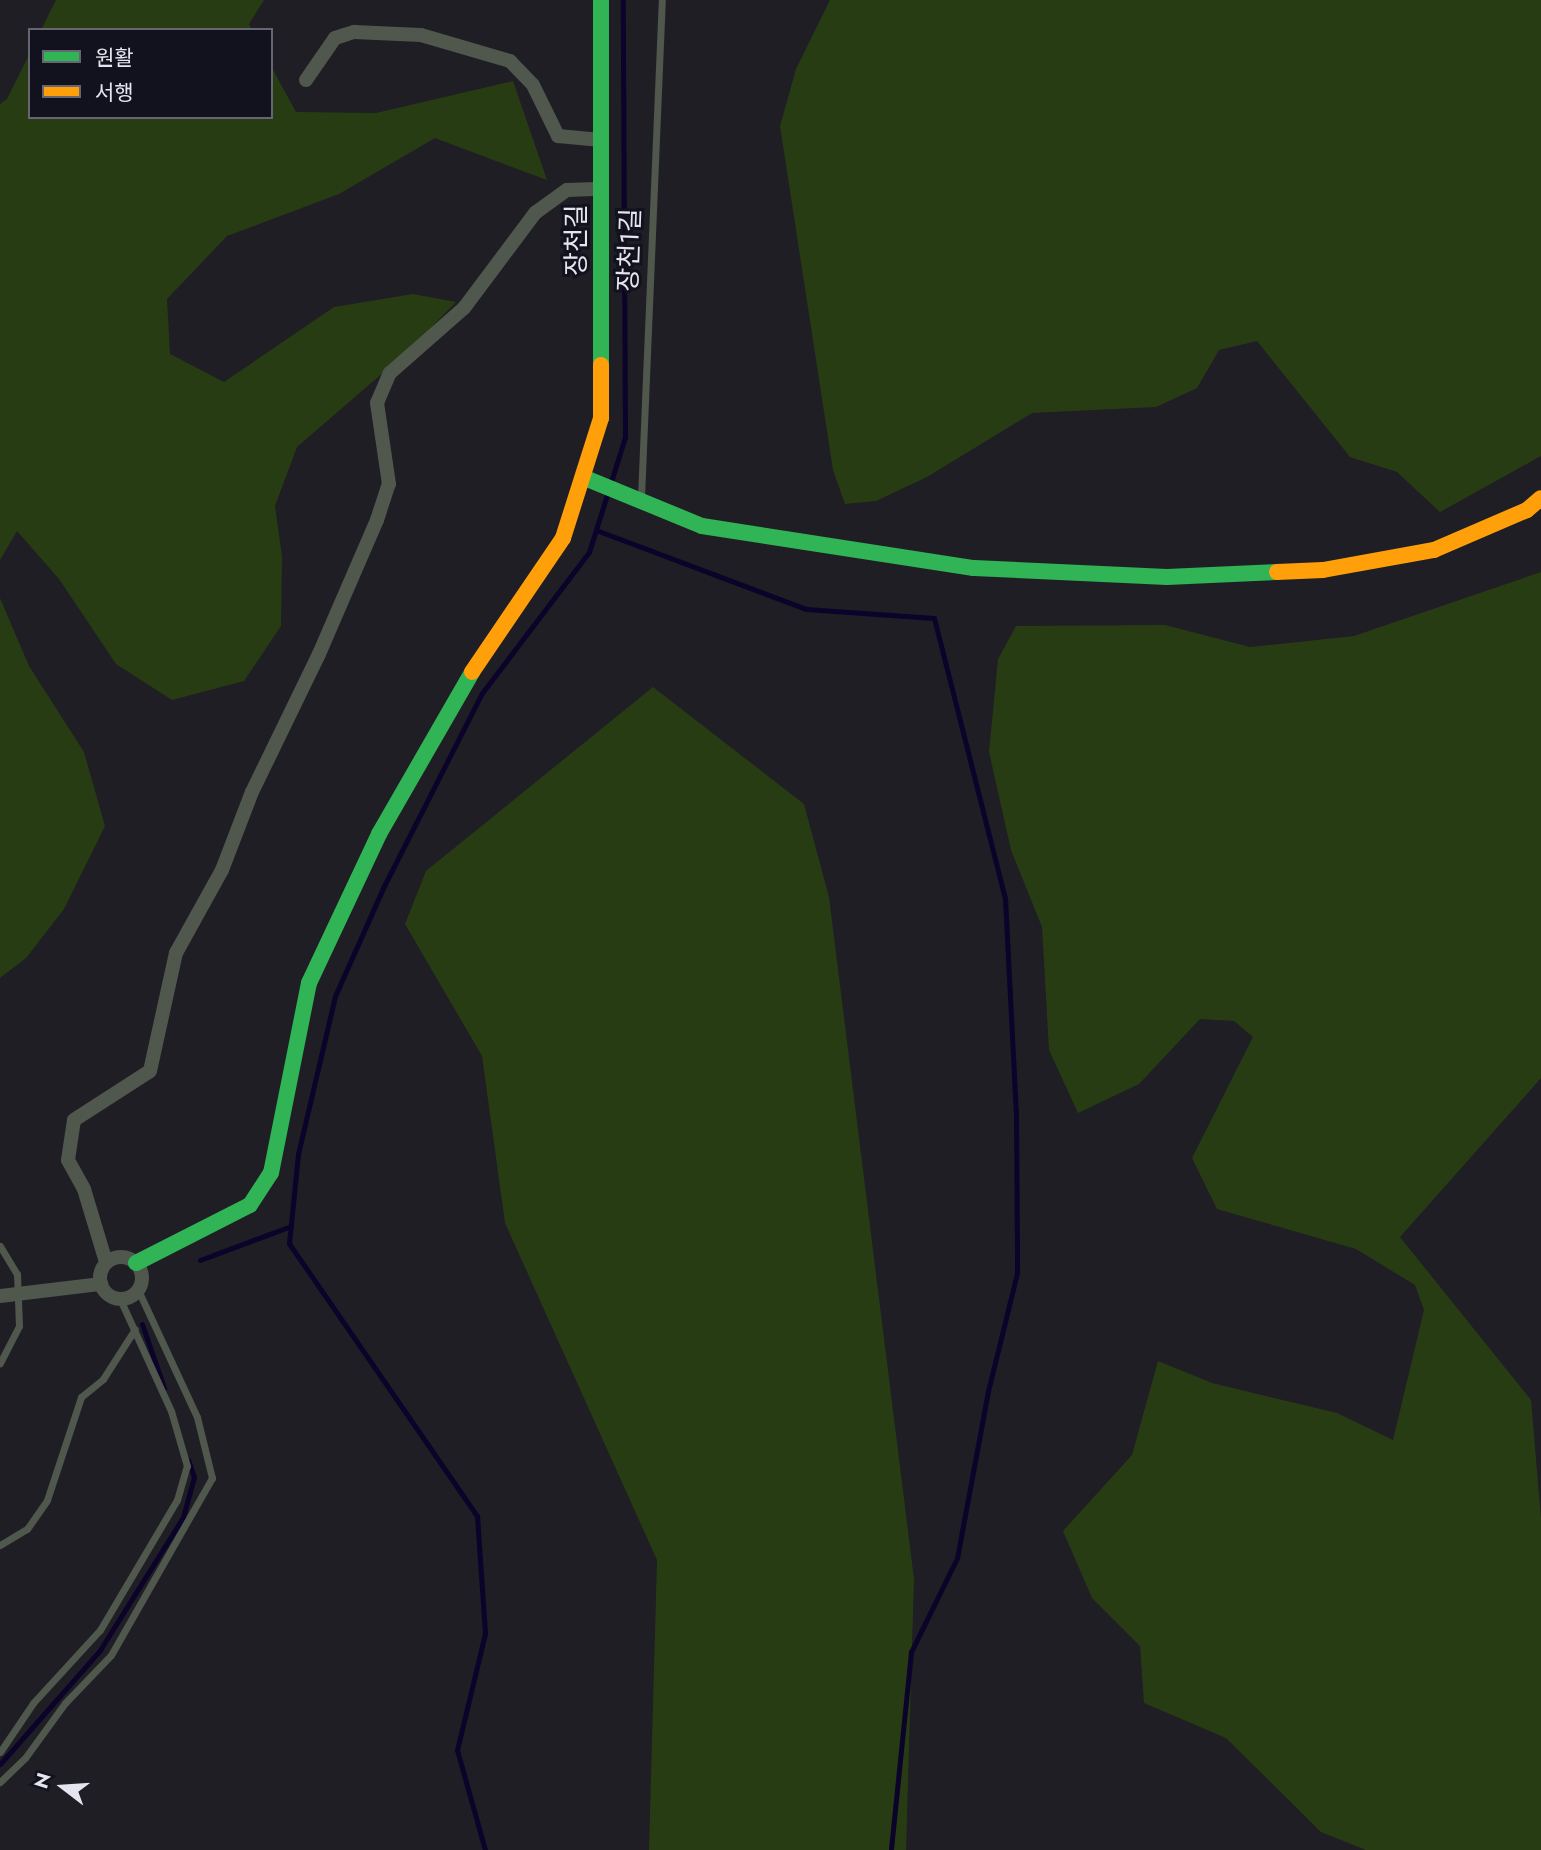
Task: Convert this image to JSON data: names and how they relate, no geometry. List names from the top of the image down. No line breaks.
{"streets":{"street":["장천길"],"lane":["장천1길"]},"legend":["원활","서행"],"north":"left"}
